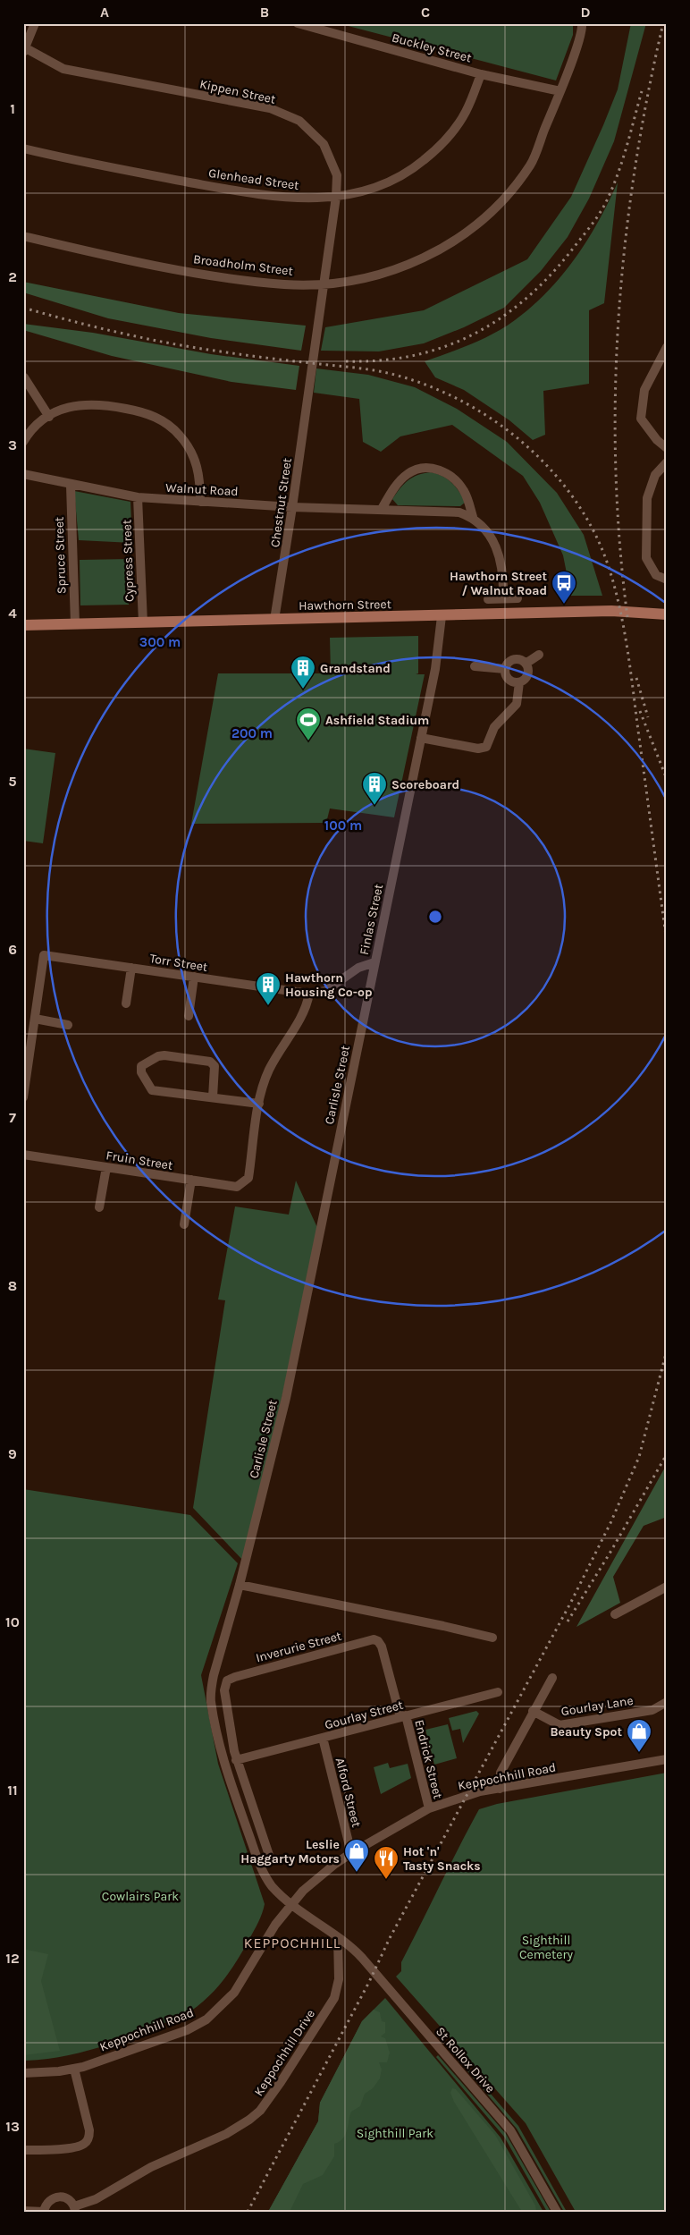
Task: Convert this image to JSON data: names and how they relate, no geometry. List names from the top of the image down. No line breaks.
{"streets":{"main road":["Hawthorn Street"],"street":["Buckley Street","Kippen Street","Glenhead Street","Broadholm Street","Walnut Road","Chestnut Street","Spruce Street","Cypress Street","Finlas Street","Torr Street","Carlisle Street","Fruin Street","Inverurie Street","Gourlay Lane","Gourlay Street","Endrick Street","Keppochhill Road","Alford Street","Keppochhill Drive","St Rollox Drive"]},"crossings":[["Buckley Street","Glenhead Street"],["Buckley Street","Broadholm Street"],["Kippen Street","Glenhead Street"],["Kippen Street","Broadholm Street"],["Kippen Street","Chestnut Street"],["Walnut Road","Chestnut Street"],["Walnut Road","Spruce Street"],["Walnut Road","Cypress Street"],["Chestnut Street","Hawthorn Street"],["Spruce Street","Hawthorn Street"],["Cypress Street","Hawthorn Street"],["Hawthorn Street","Finlas Street"],["Finlas Street","Torr Street"],["Finlas Street","Carlisle Street"],["Carlisle Street","Keppochhill Road"],["Inverurie Street","Gourlay Street"],["Inverurie Street","Endrick Street"],["Gourlay Street","Endrick Street"],["Gourlay Street","Alford Street"],["Endrick Street","Keppochhill Road"],["Keppochhill Road","Alford Street"],["Keppochhill Drive","St Rollox Drive"]],"districts":["KEPPOCHHILL"],"parks":["Cowlairs Park","Sighthill Cemetery","Sighthill Park"],"places":{"bus stop":["Hawthorn Street / Walnut Road"],"building":["Grandstand","Scoreboard","Hawthorn Housing Co-op"],"sports":["Ashfield Stadium"],"shop":["Beauty Spot","Leslie Haggarty Motors"],"restaurant":["Hot 'n' Tasty Snacks"]},"grid":{"columns":["A","B","C","D"],"rows":["1","2","3","4","5","6","7","8","9","10","11","12","13"]},"rings":["300 m","200 m","100 m"]}
